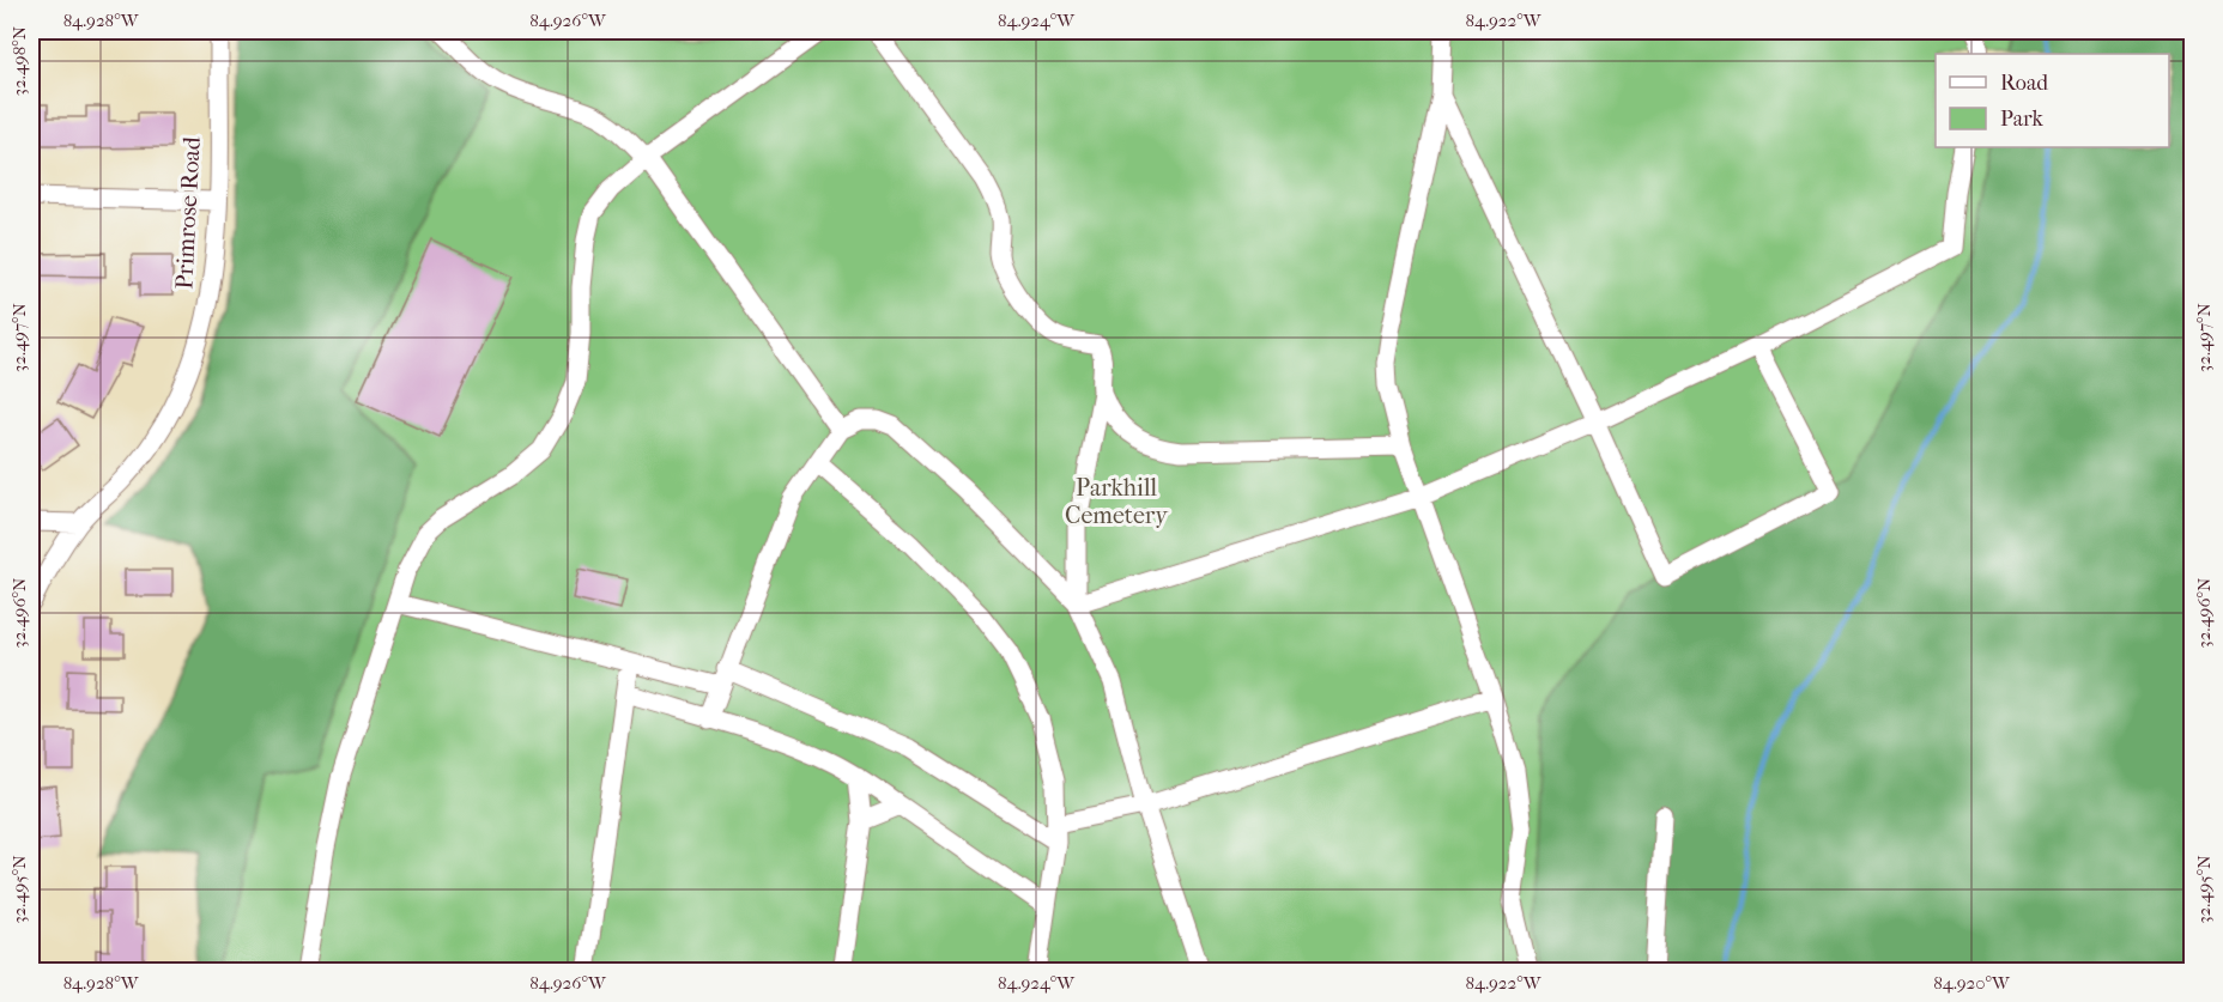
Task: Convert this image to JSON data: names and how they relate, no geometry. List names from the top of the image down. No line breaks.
{"streets":{"street":["Primrose Road"]},"parks":["Parkhill Cemetery"],"legend":["Road","Park"],"coordinates":["84.928°W","84.926°W","84.924°W","84.922°W","32.498°N","32.497°N","32.496°N","32.495°N","84.920°W"]}
